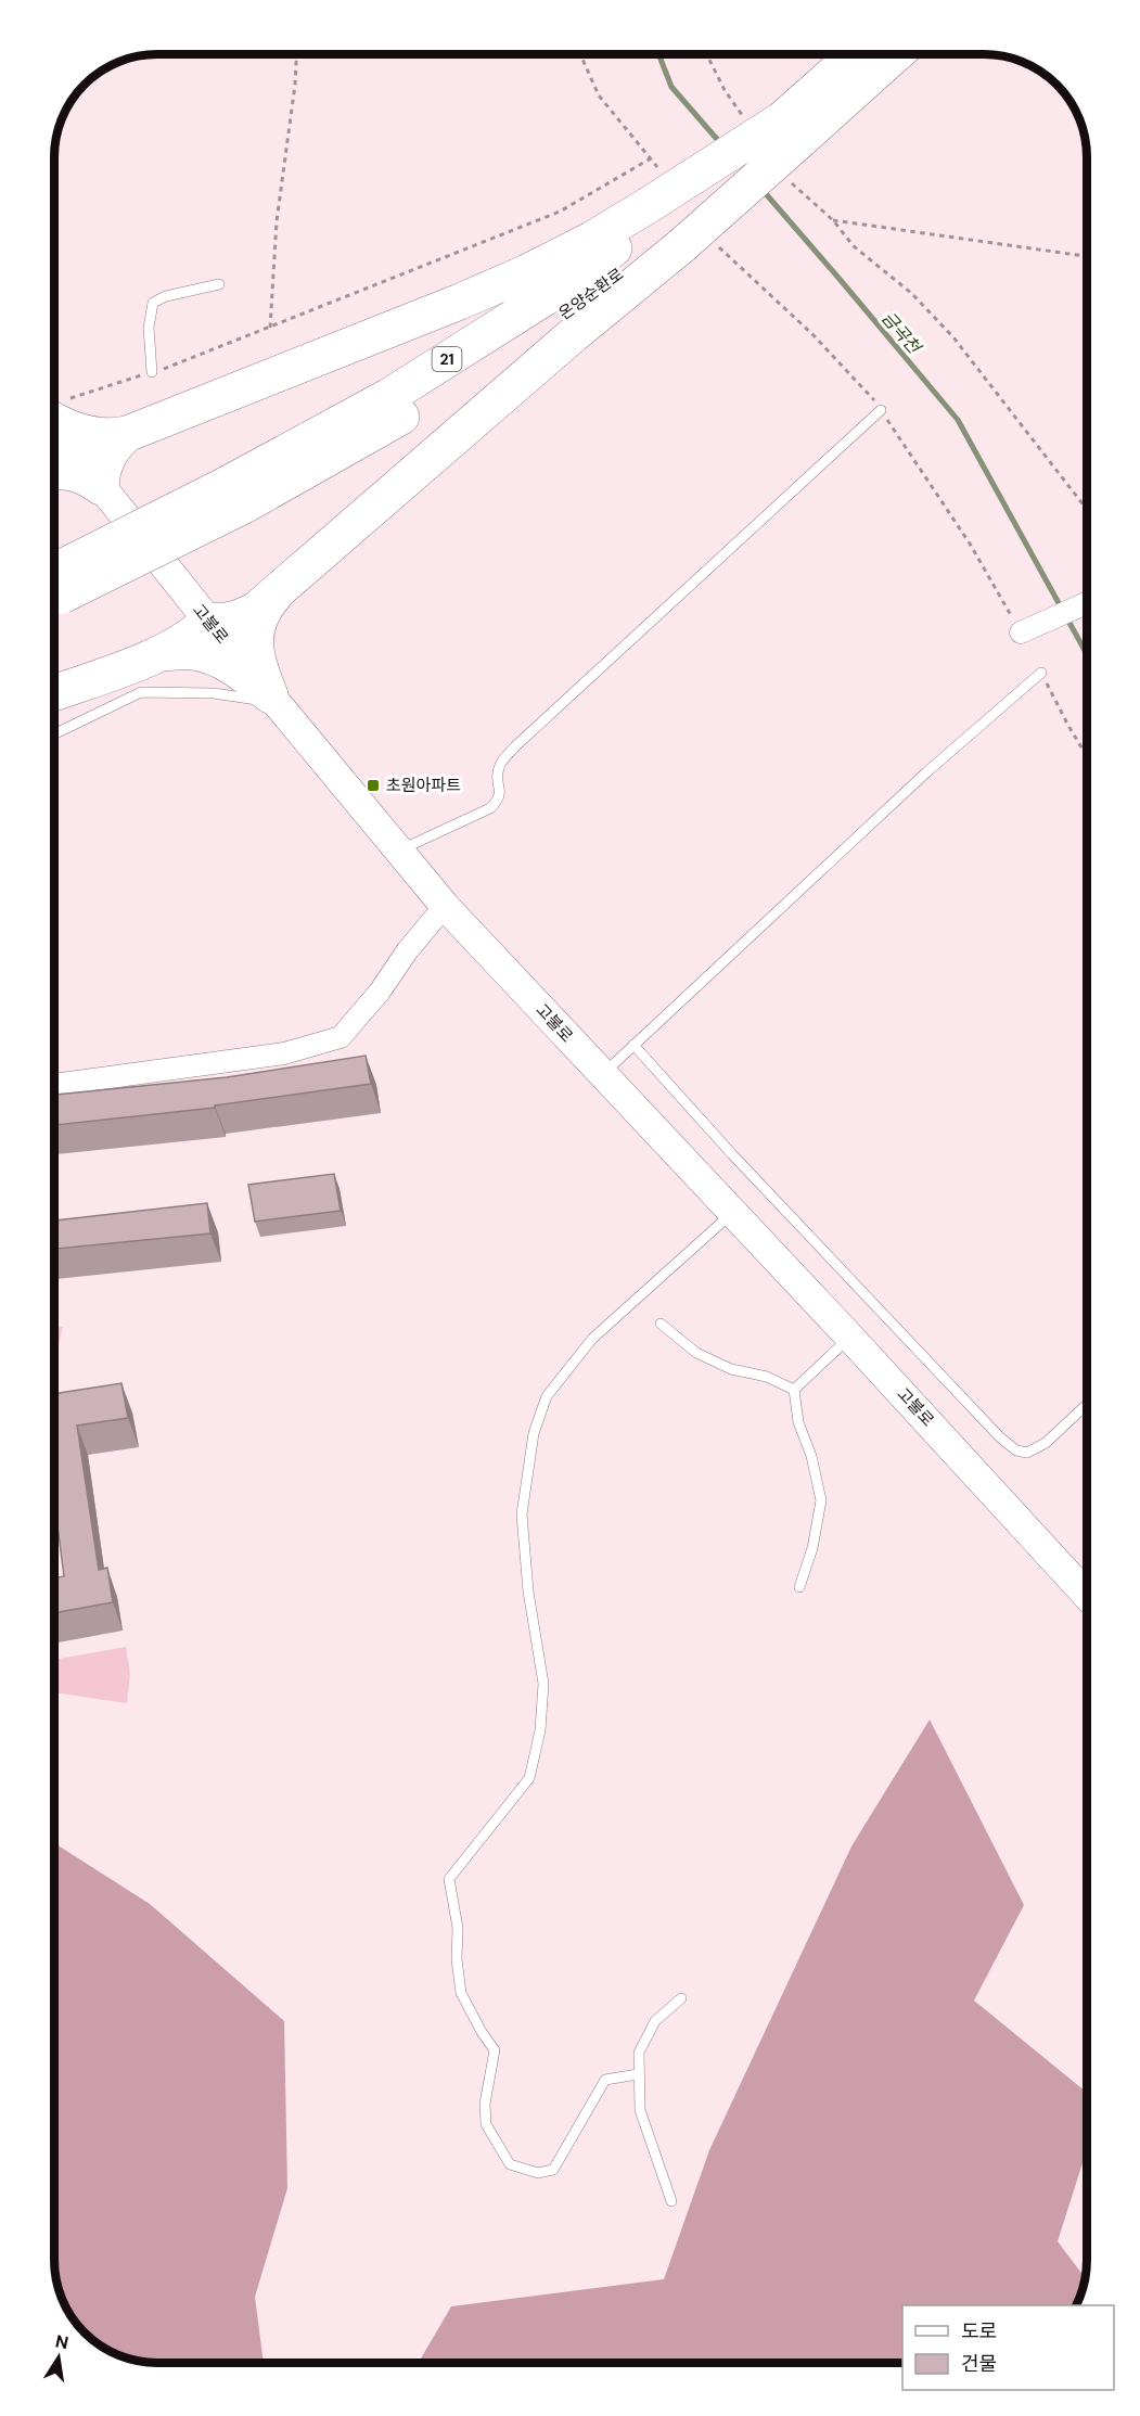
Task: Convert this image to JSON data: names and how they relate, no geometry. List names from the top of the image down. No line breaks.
{"streets":{"highway":["온양순환로","21"],"main road":["고불로"]},"water":["금곡천"],"places":{"transit":["초원아파트"]},"legend":["도로","건물"],"north":"top"}
